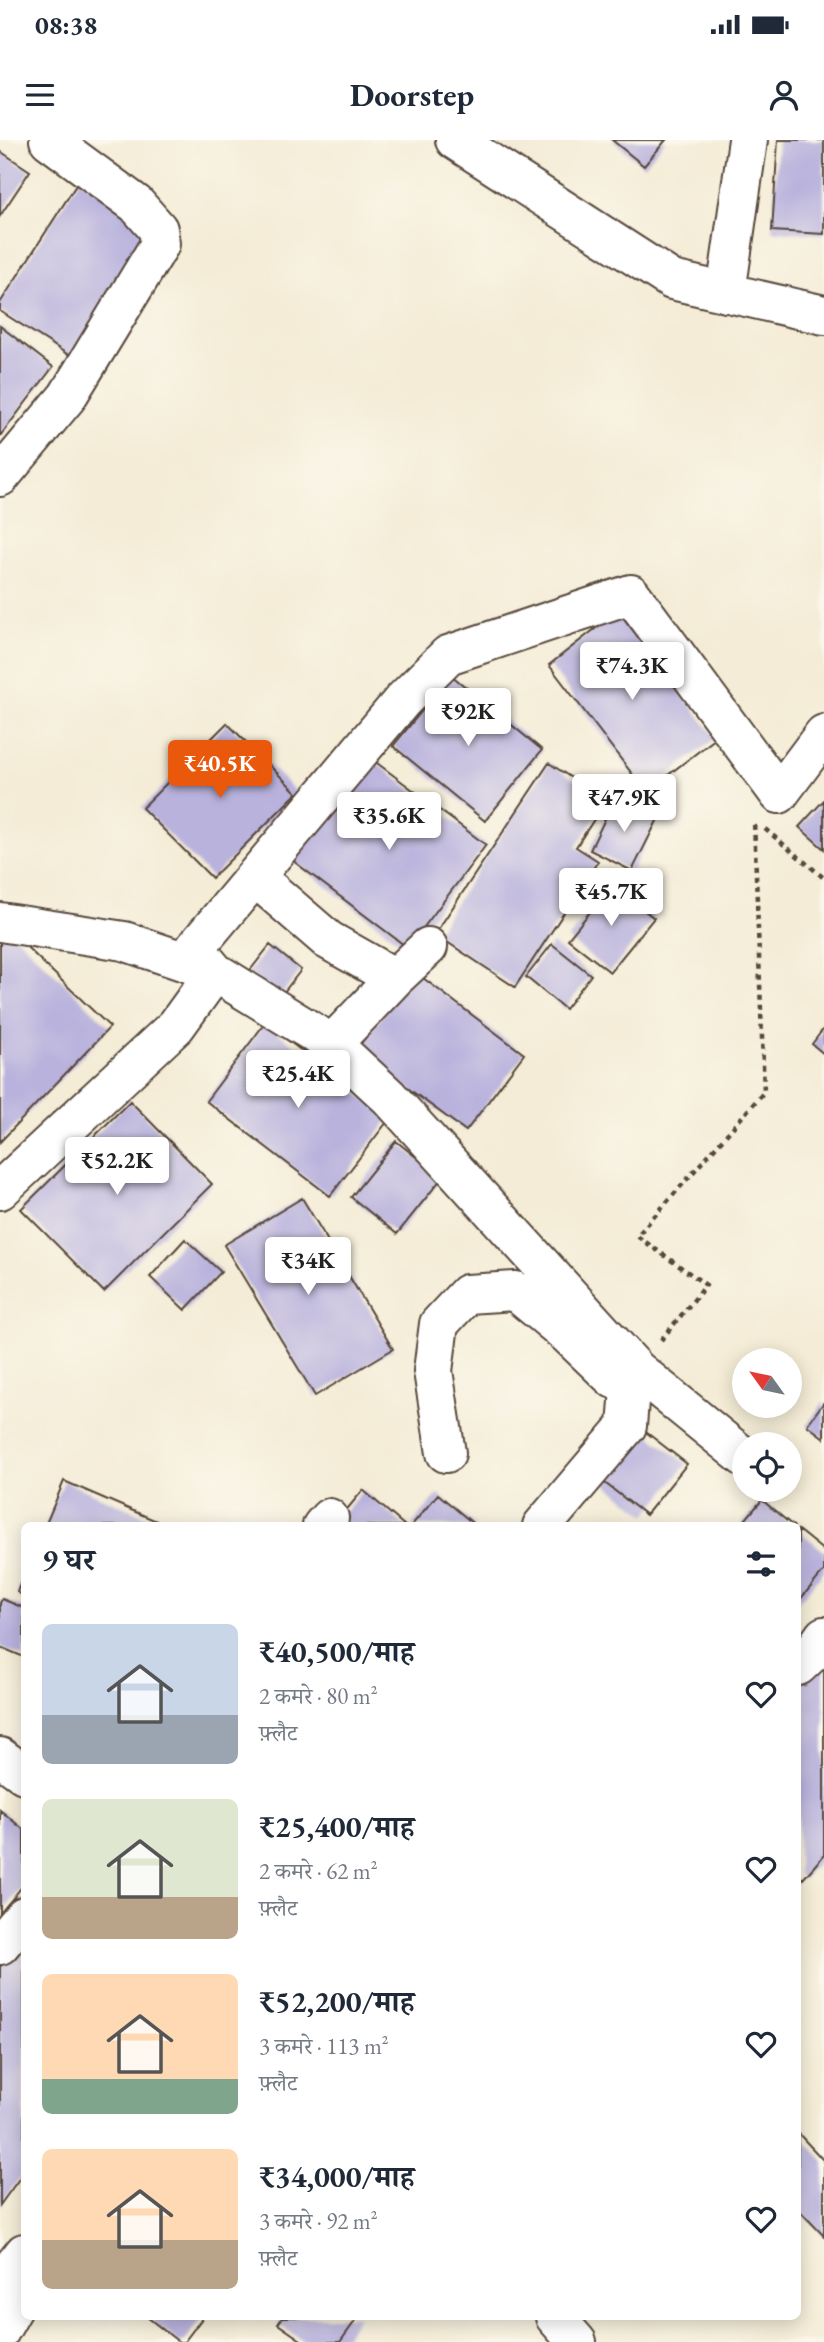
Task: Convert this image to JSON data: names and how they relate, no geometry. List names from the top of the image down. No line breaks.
{"north":"top left","page":{"status":"08:38","header":"Doorstep","price":["₹74.3K","₹92K","₹40.5K","₹47.9K","₹35.6K","₹45.7K","₹25.4K","₹52.2K","₹34K"],"heading":"9 घर","list":[{"name":"₹40,500/माह","note":"2 कमरे · 80 m² · फ़्लैट"},{"name":"₹25,400/माह","note":"2 कमरे · 62 m² · फ़्लैट"},{"name":"₹52,200/माह","note":"3 कमरे · 113 m² · फ़्लैट"},{"name":"₹34,000/माह","note":"3 कमरे · 92 m² · फ़्लैट"}]}}
